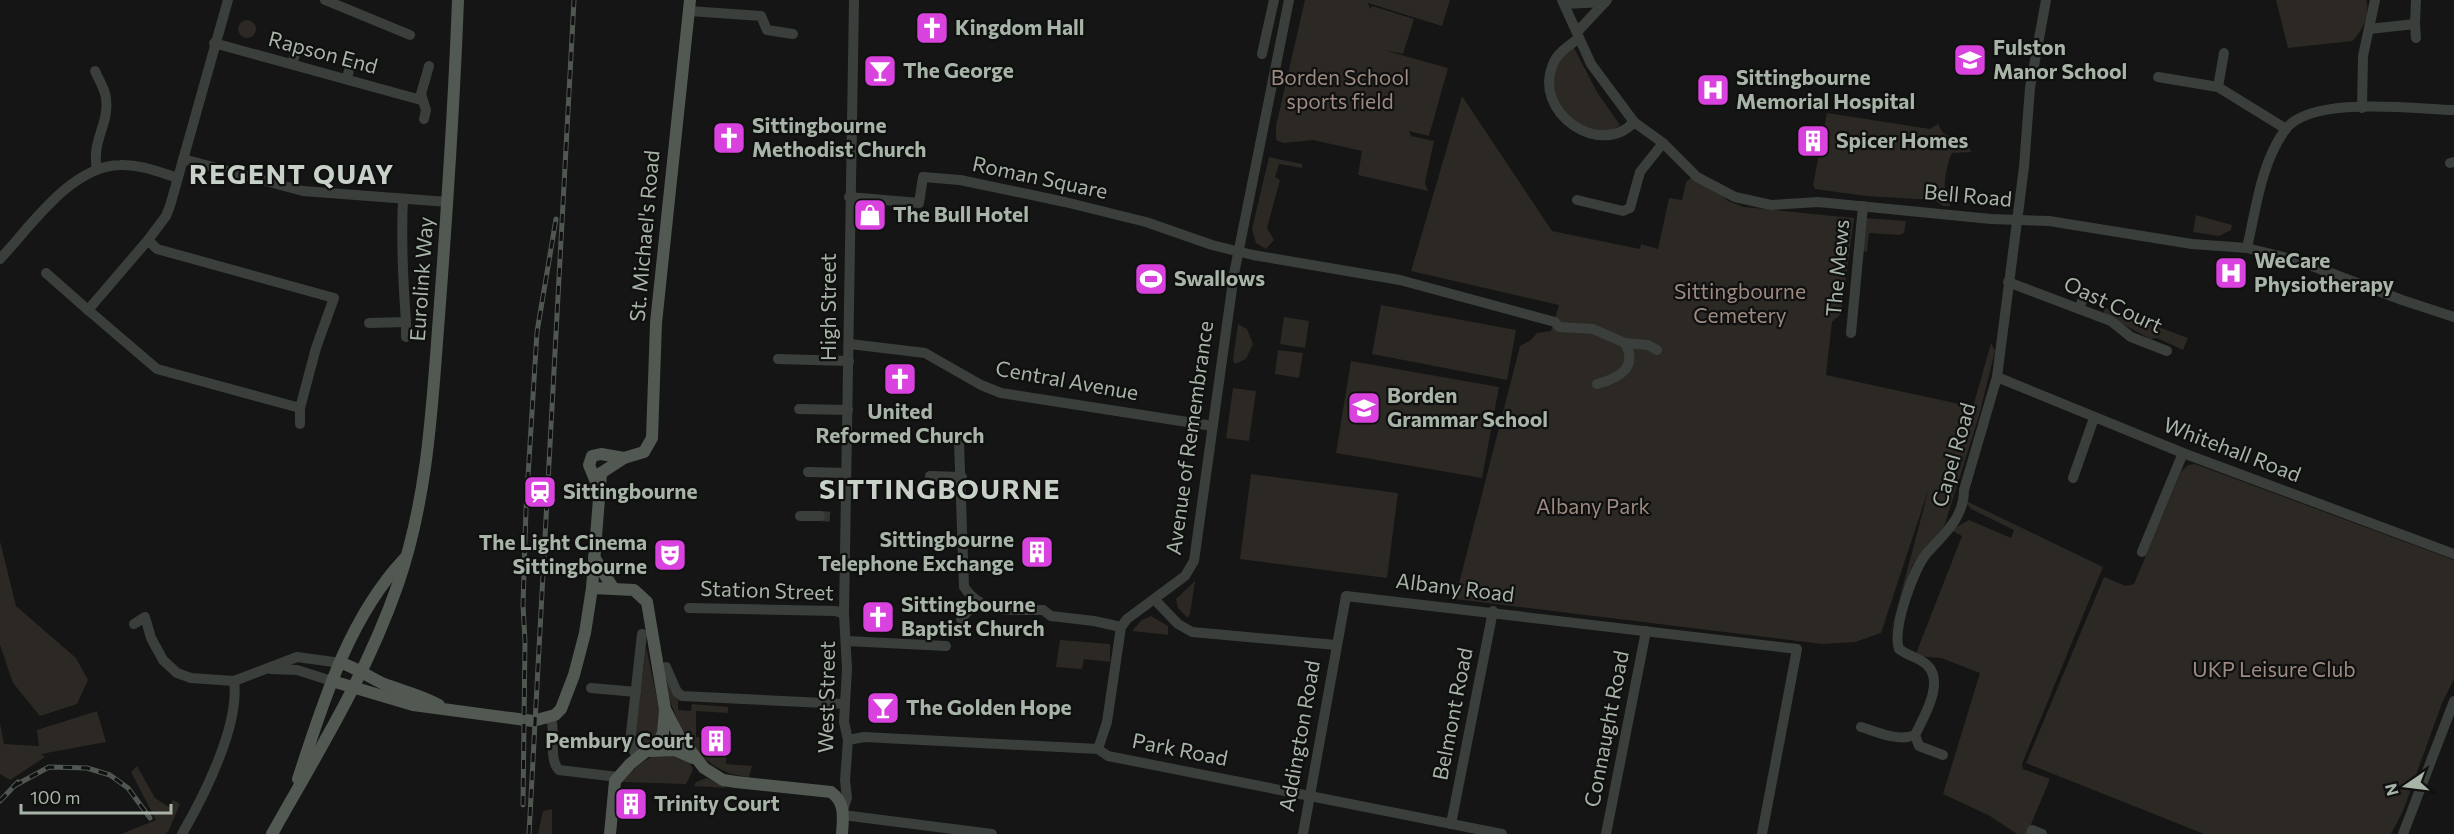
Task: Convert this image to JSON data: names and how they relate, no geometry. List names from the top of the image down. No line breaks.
{"streets":{"main road":["St. Michael's Road","Eurolink Way","West Street"],"street":["Rapson End","Roman Square","Bell Road","The Mews","Oast Court","High Street","Central Avenue","Avenue of Remembrance","Whitehall Road","Capel Road","Albany Road","Station Street","Belmont Road","Connaught Road","Addington Road","Park Road"]},"crossings":[["Roman Square","High Street"],["Roman Square","Avenue of Remembrance"],["Bell Road","The Mews"],["Bell Road","Capel Road"],["Oast Court","Capel Road"],["High Street","Central Avenue"],["High Street","Station Street"],["High Street","West Street"],["Central Avenue","Avenue of Remembrance"],["Whitehall Road","Capel Road"],["Albany Road","Belmont Road"],["Albany Road","Connaught Road"],["Albany Road","Addington Road"],["Station Street","West Street"],["West Street","Park Road"],["Belmont Road","Park Road"],["Addington Road","Park Road"]],"districts":["REGENT QUAY","SITTINGBOURNE"],"parks":["Borden School sports field","Sittingbourne Cemetery","Albany Park","UKP Leisure Club"],"places":{"church":["Kingdom Hall","Sittingbourne Methodist Church","United Reformed Church","Sittingbourne Baptist Church"],"school or university":["Fulston Manor School","Borden Grammar School"],"bar":["The George","The Golden Hope"],"hospital":["Sittingbourne Memorial Hospital","WeCare Physiotherapy"],"building":["Spicer Homes","Sittingbourne Telephone Exchange","Pembury Court","Trinity Court"],"shop":["The Bull Hotel"],"sports":["Swallows"],"station":["Sittingbourne"],"theatre":["The Light Cinema Sittingbourne"]},"scale_bar":"100 m","north":"left"}
